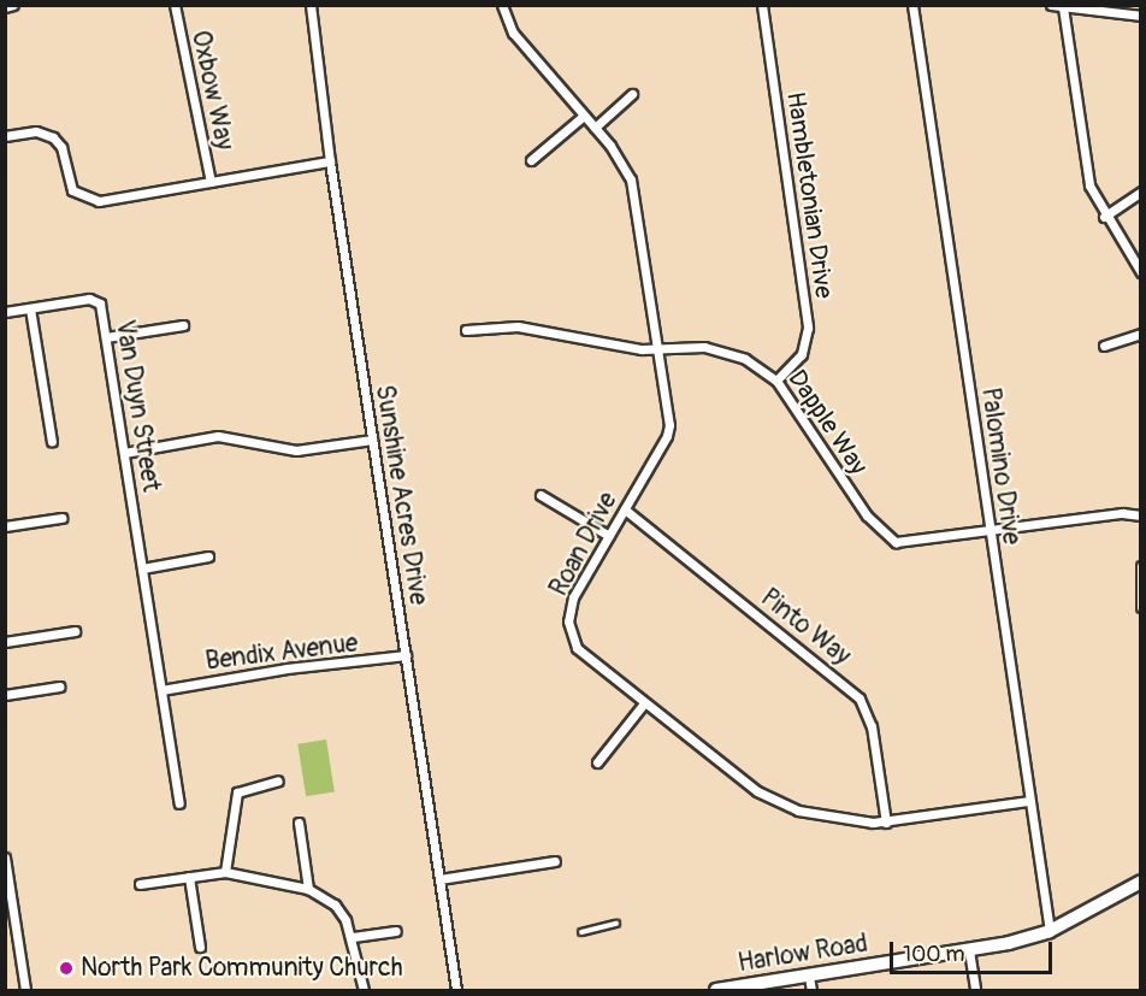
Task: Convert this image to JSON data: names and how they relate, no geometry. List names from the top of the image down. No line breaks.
{"streets":{"main road":["Harlow Road"],"street":["Oxbow Way","Hambletonian Drive","Van Duyn Street","Dapple Way","Palomino Drive","Sunshine Acres Drive","Roan Drive","Pinto Way","Bendix Avenue"]},"crossings":[["Hambletonian Drive","Dapple Way"],["Van Duyn Street","Bendix Avenue"],["Dapple Way","Palomino Drive"],["Dapple Way","Roan Drive"],["Palomino Drive","Roan Drive"],["Palomino Drive","Harlow Road"],["Sunshine Acres Drive","Bendix Avenue"],["Roan Drive","Pinto Way"]],"places":["North Park Community Church"],"scale_bar":"100 m"}
